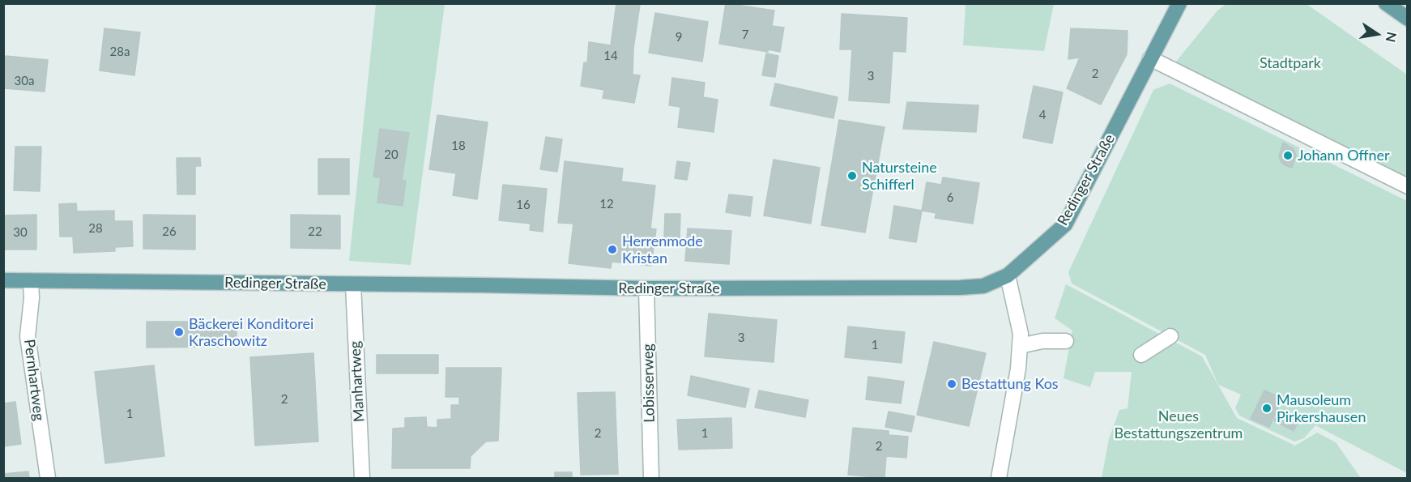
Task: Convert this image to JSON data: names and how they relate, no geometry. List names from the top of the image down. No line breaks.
{"streets":{"main road":["Redinger Straße"],"street":["Pernhartweg","Manhartweg","Lobisserweg"]},"crossings":[["Redinger Straße","Pernhartweg"],["Redinger Straße","Manhartweg"],["Redinger Straße","Lobisserweg"]],"parks":["Stadtpark","Neues Bestattungszentrum"],"places":["Johann Offner","Natursteine Schifferl","Herrenmode Kristan","Bäckerei Konditorei Kraschowitz","Bestattung Kos","Mausoleum Pirkershausen"],"house_numbers":["7","9","28a","14","2","3","30a","4","18","20","6","12","16","28","26","22","30","3","1","2","1","2","1","2"],"north":"right"}
